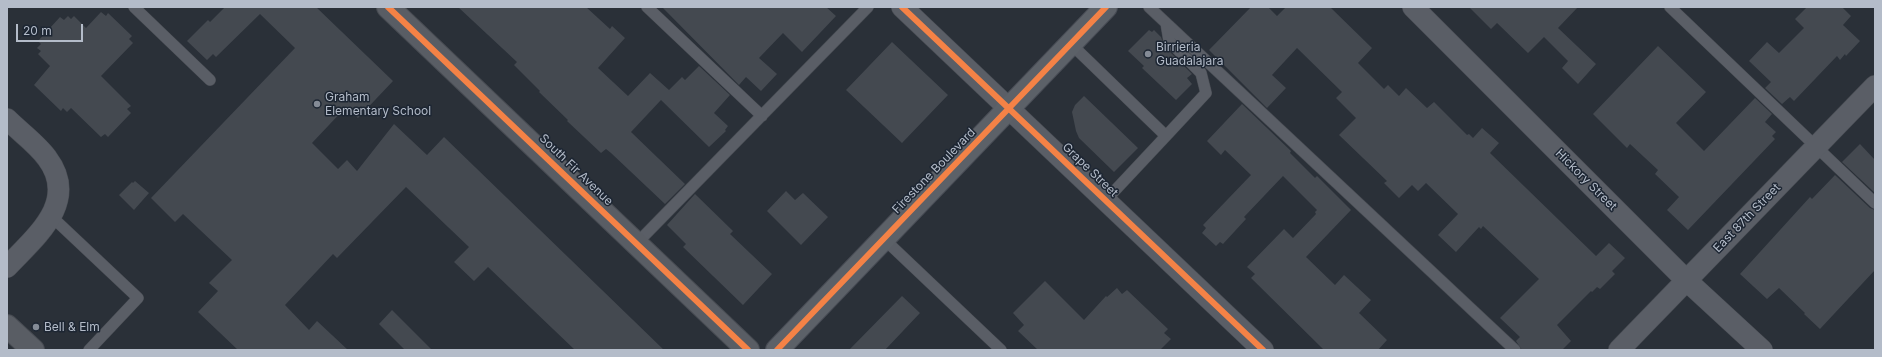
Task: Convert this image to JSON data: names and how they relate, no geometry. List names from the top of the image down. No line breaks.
{"streets":{"main road":["Firestone Boulevard"],"street":["South Fir Avenue","Grape Street","Hickory Street","East 87th Street"]},"crossings":[["Grape Street","Firestone Boulevard"],["Hickory Street","East 87th Street"]],"places":["Birrieria Guadalajara","Graham Elementary School","Bell & Elm"],"scale_bar":"20 m"}
